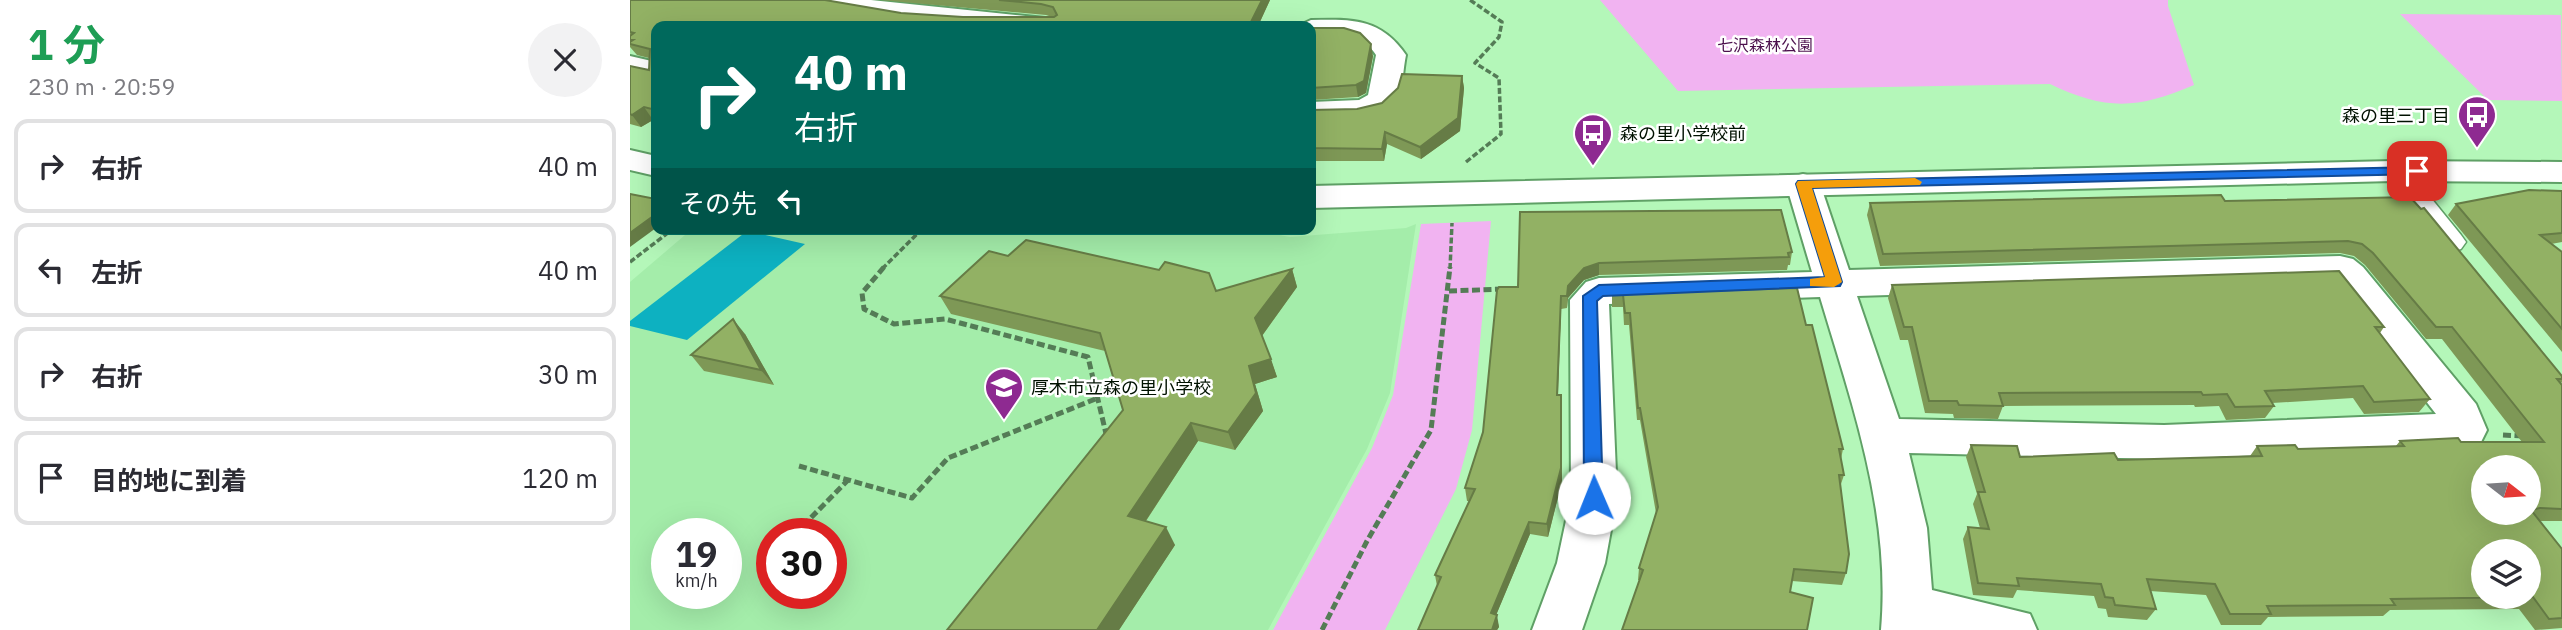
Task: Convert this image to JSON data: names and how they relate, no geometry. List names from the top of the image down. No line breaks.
{"parks":["七沢森林公園"],"places":{"bus stop":["森の里三丁目","森の里小学校前"],"school or university":["厚木市立森の里小学校"]},"north":"right","page":{"heading":["1 分","230 m · 20:59"],"turn":["40 m","右折"],"list":[{"name":"右折","value":"40 m"},{"name":"左折","value":"40 m"},{"name":"右折","value":"30 m"},{"name":"目的地に到着","value":"120 m"}],"then":"その先","speed":"19 km/h","limit":"30"}}
